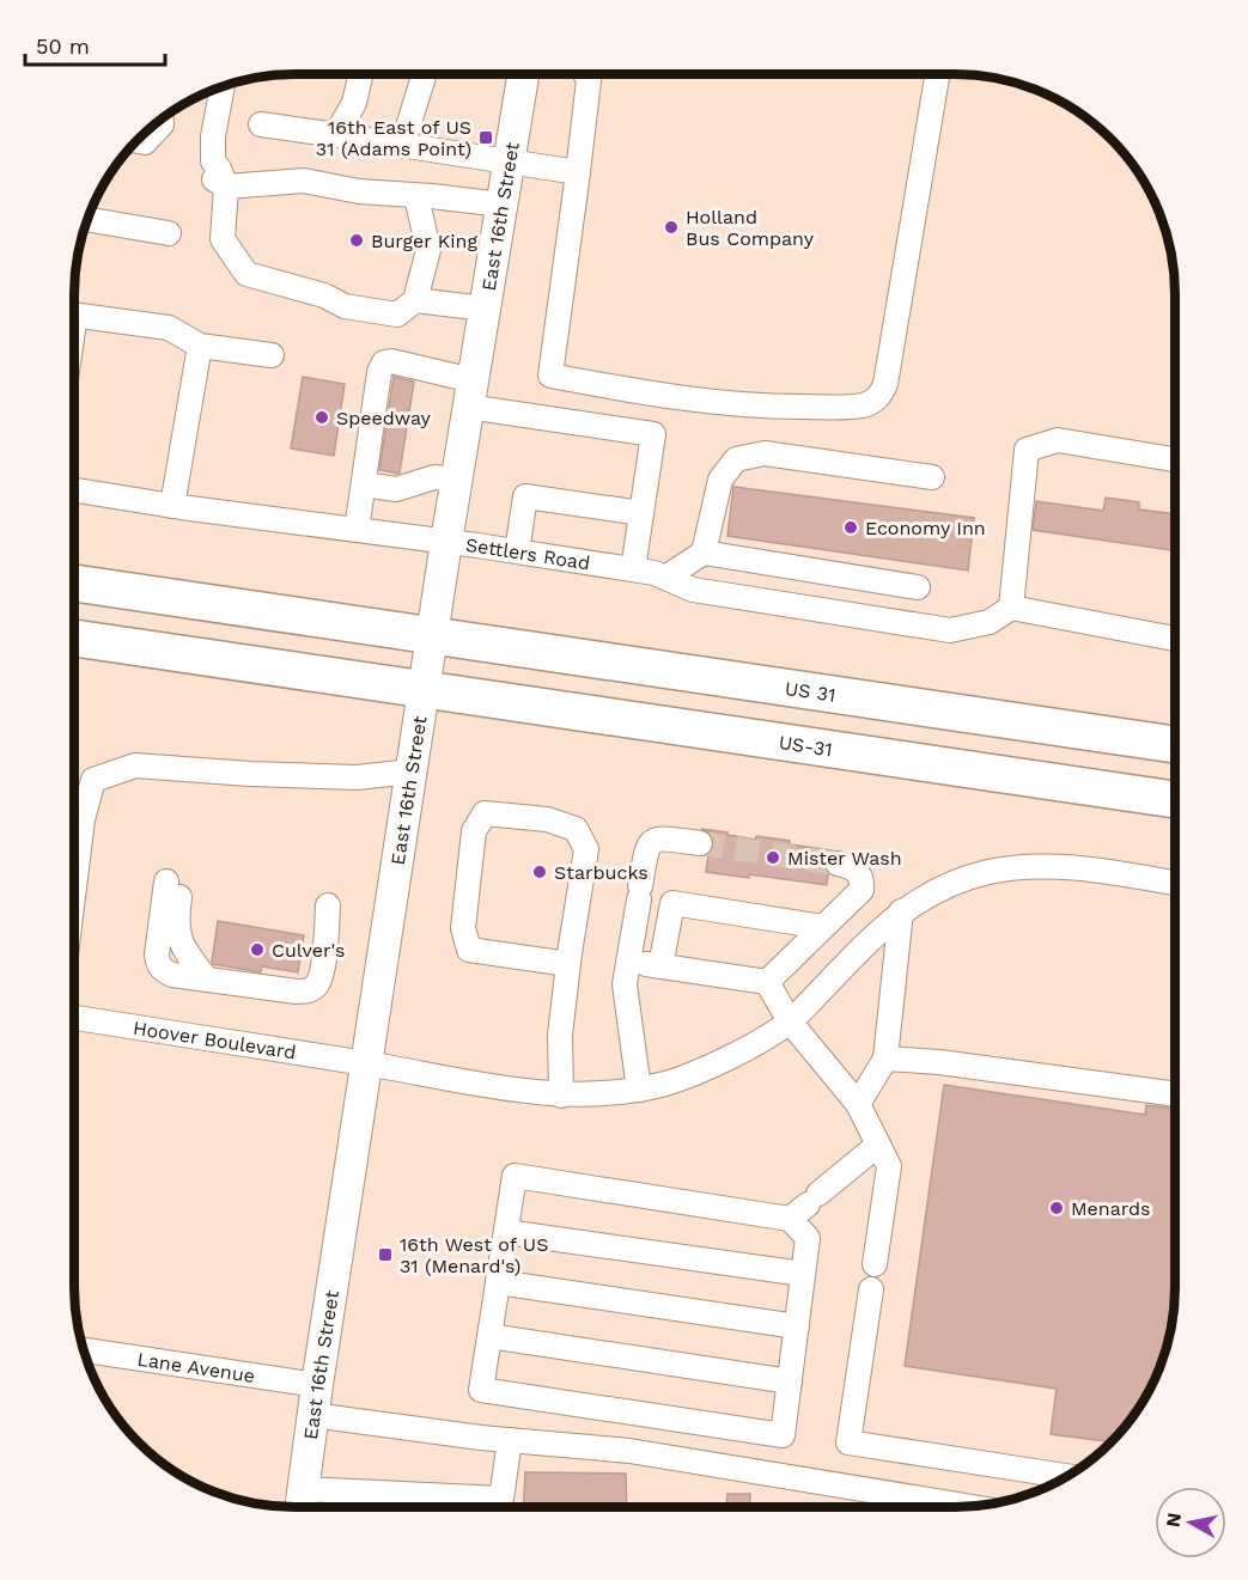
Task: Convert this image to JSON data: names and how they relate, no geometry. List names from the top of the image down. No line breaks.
{"streets":{"highway":["US 31","US-31"],"main road":["East 16th Street"],"street":["Settlers Road","Hoover Boulevard","Lane Avenue"]},"crossings":[["East 16th Street","Settlers Road"],["East 16th Street","US 31"],["East 16th Street","US-31"],["East 16th Street","Hoover Boulevard"],["East 16th Street","Lane Avenue"]],"places":{"transit":["16th East of US 31 (Adams Point)","16th West of US 31 (Menard's)"],"other":["Holland Bus Company","Burger King","Speedway","Economy Inn","Mister Wash","Starbucks","Culver's","Menards"]},"scale_bar":"50 m","north":"left"}
